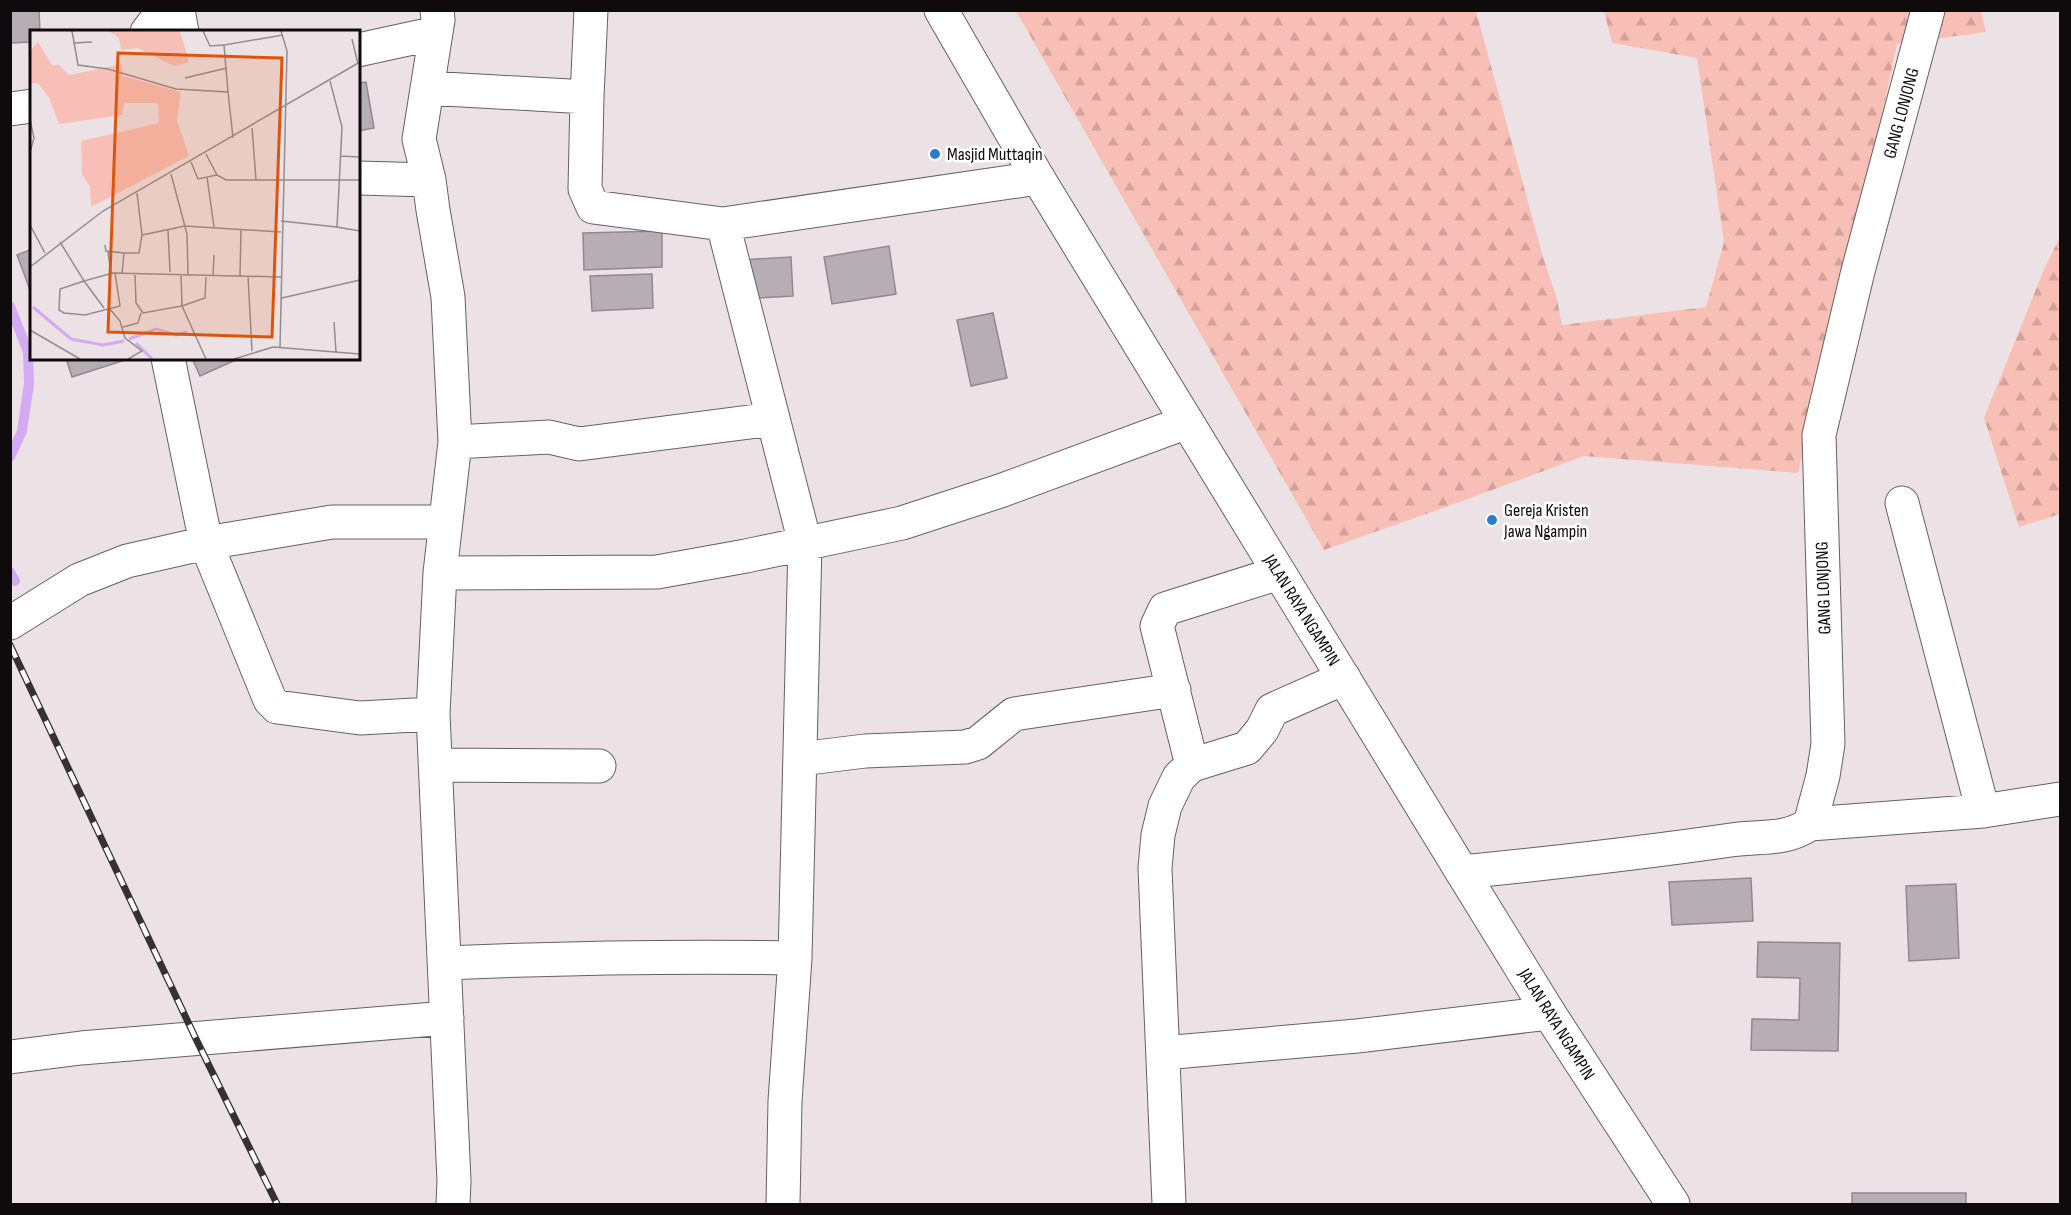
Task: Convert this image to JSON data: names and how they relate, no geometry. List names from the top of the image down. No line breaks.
{"streets":{"street":["GANG LONJONG","JALAN RAYA NGAMPIN"]},"places":["Masjid Muttaqin","Gereja Kristen Jawa Ngampin"]}
